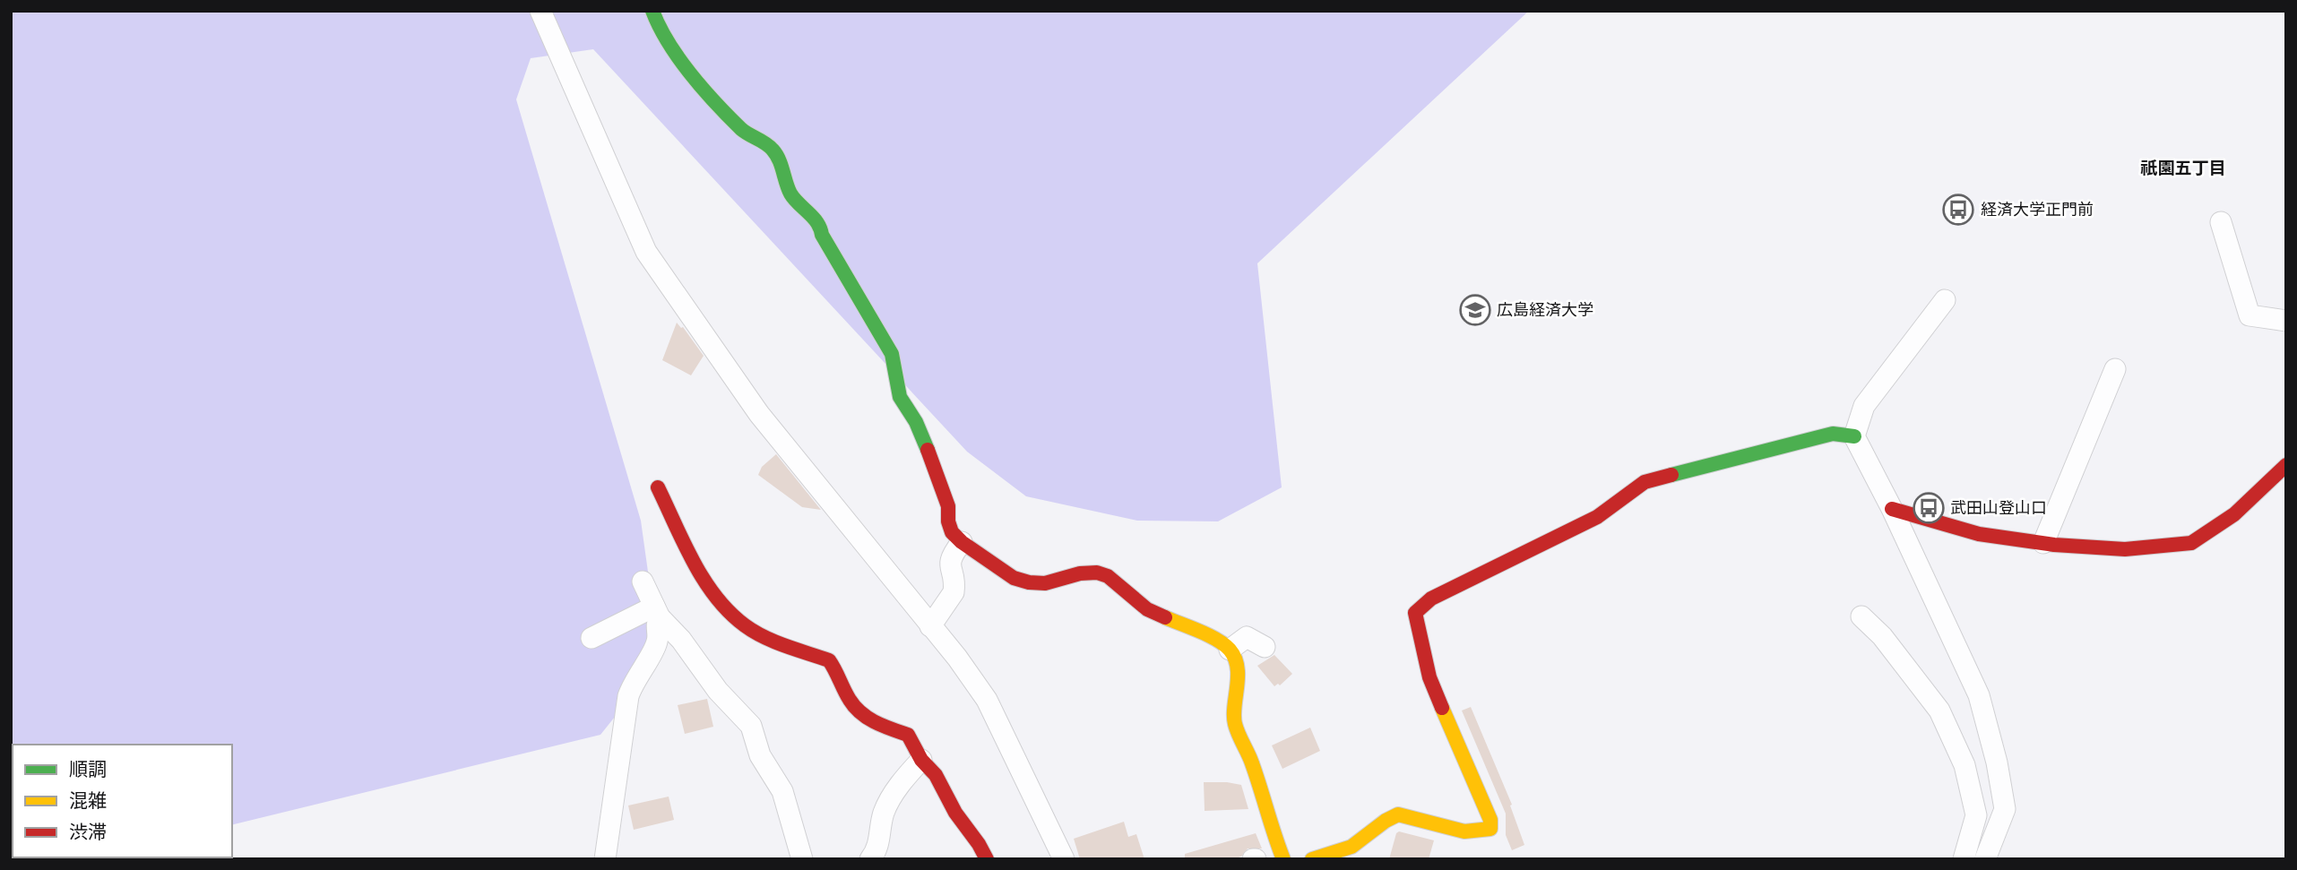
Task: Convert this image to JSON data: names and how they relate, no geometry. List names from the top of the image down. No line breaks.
{"districts":["祇園五丁目"],"places":{"bus stop":["経済大学正門前","武田山登山口"],"school or university":["広島経済大学"]},"legend":["順調","混雑","渋滞"]}
